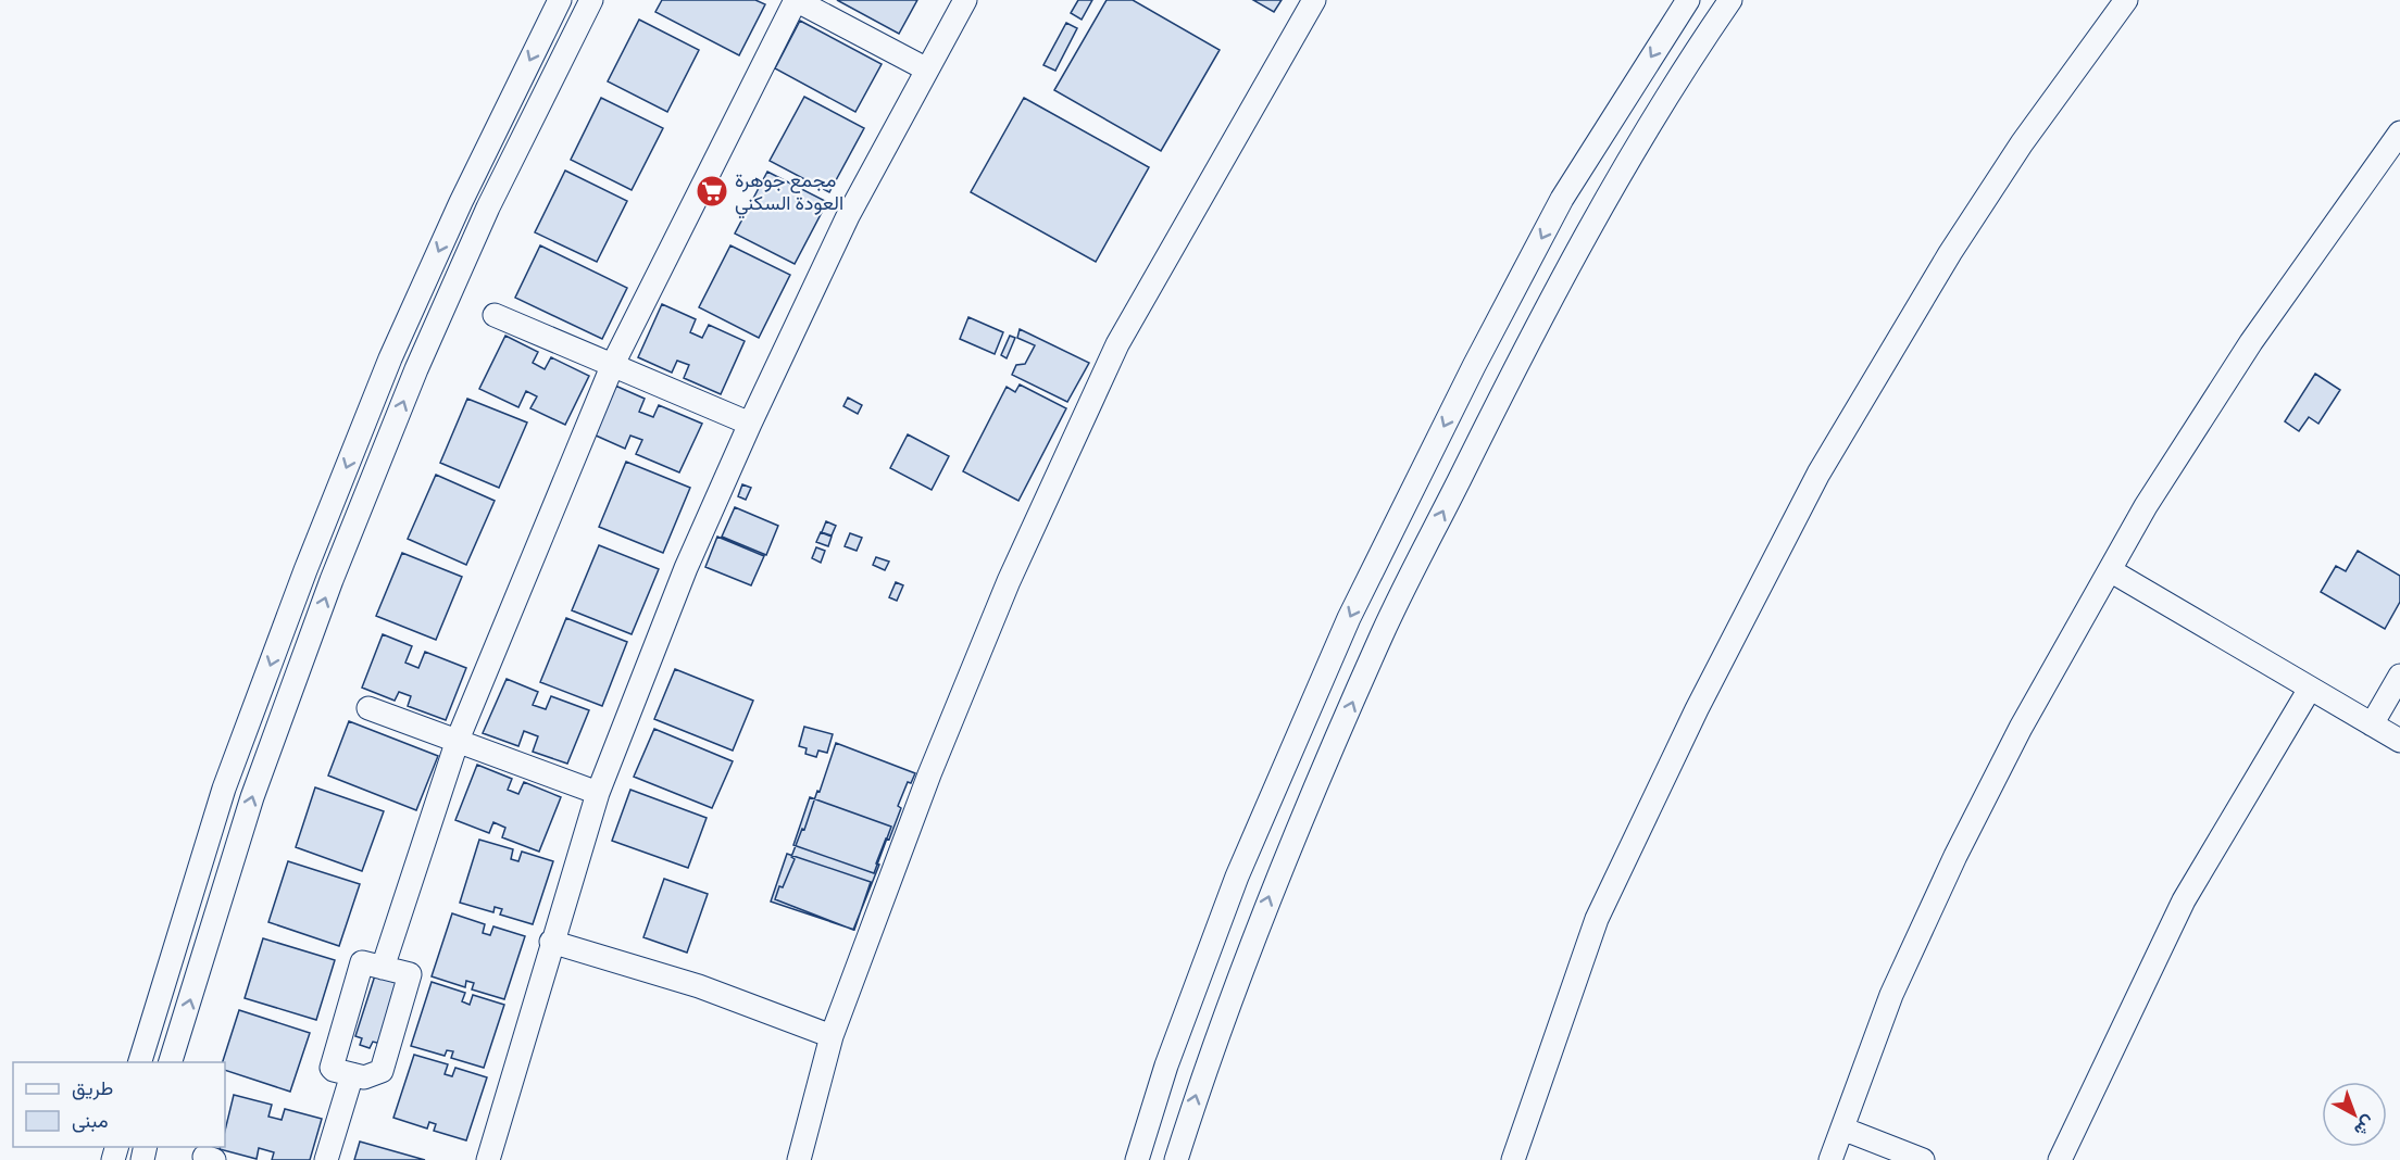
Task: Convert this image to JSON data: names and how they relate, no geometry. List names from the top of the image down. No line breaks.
{"places":{"supermarket":["مجمع جوهرة العودة السكني"]},"legend":["طريق","مبنى"],"north":"bottom right"}
